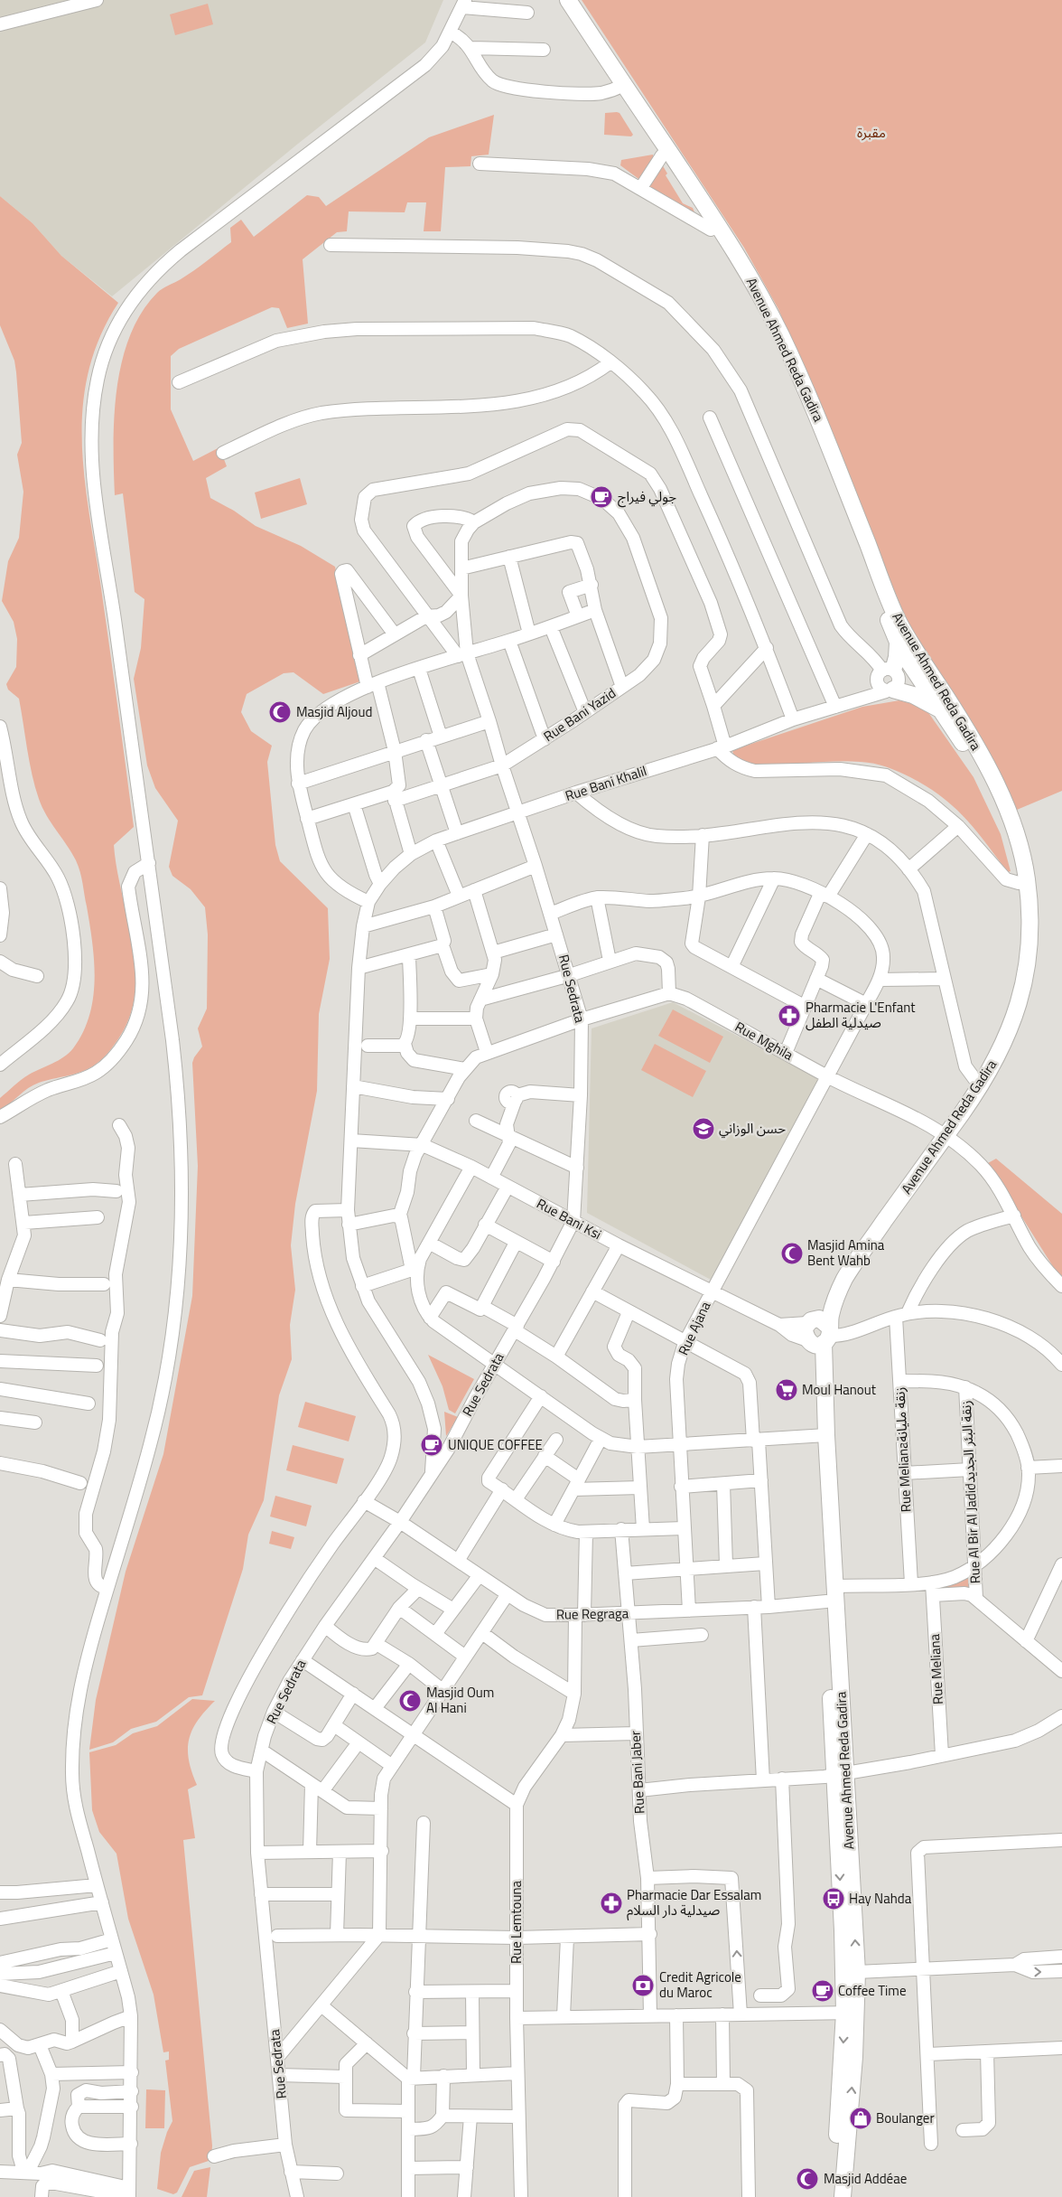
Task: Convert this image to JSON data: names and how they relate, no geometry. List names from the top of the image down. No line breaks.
{"streets":{"main road":["Avenue Ahmed Reda Gadira"],"street":["Rue Bani Yazid","Rue Bani Khalil","Rue Sedrata","Rue Mghila","Rue Bani Ksi","Rue Ajana","Rue Melianaزنقة مليانة","Rue Al Bir Al Jadidزنقة البئر الجديد","Rue Regraga","Rue Meliana","Rue Bani Jaber","Rue Lemtouna"]},"crossings":[["Avenue Ahmed Reda Gadira","Rue Bani Khalil"],["Avenue Ahmed Reda Gadira","Rue Mghila"],["Avenue Ahmed Reda Gadira","Rue Bani Ksi"],["Avenue Ahmed Reda Gadira","Rue Regraga"],["Rue Bani Yazid","Rue Sedrata"],["Rue Bani Khalil","Rue Sedrata"],["Rue Sedrata","Rue Bani Ksi"],["Rue Sedrata","Rue Regraga"],["Rue Mghila","Rue Ajana"],["Rue Bani Ksi","Rue Ajana"],["Rue Ajana","Rue Regraga"],["Rue Regraga","Rue Bani Jaber"],["Rue Regraga","Rue Lemtouna"]],"parks":["مقبرة"],"places":{"cafe":["جولي فيراج","UNIQUE COFFEE","Coffee Time"],"mosque":["Masjid Aljoud","Masjid Amina Bent Wahb","Masjid Oum Al Hani","Masjid Addéae"],"pharmacy":["Pharmacie L'Enfant صيدلية الطفل","Pharmacie Dar Essalam صيدلية دار السلام"],"school or university":["حسن الوزاني"],"supermarket":["Moul Hanout"],"bus stop":["Hay Nahda"],"bank":["Credit Agricole du Maroc"],"shop":["Boulanger"]}}
